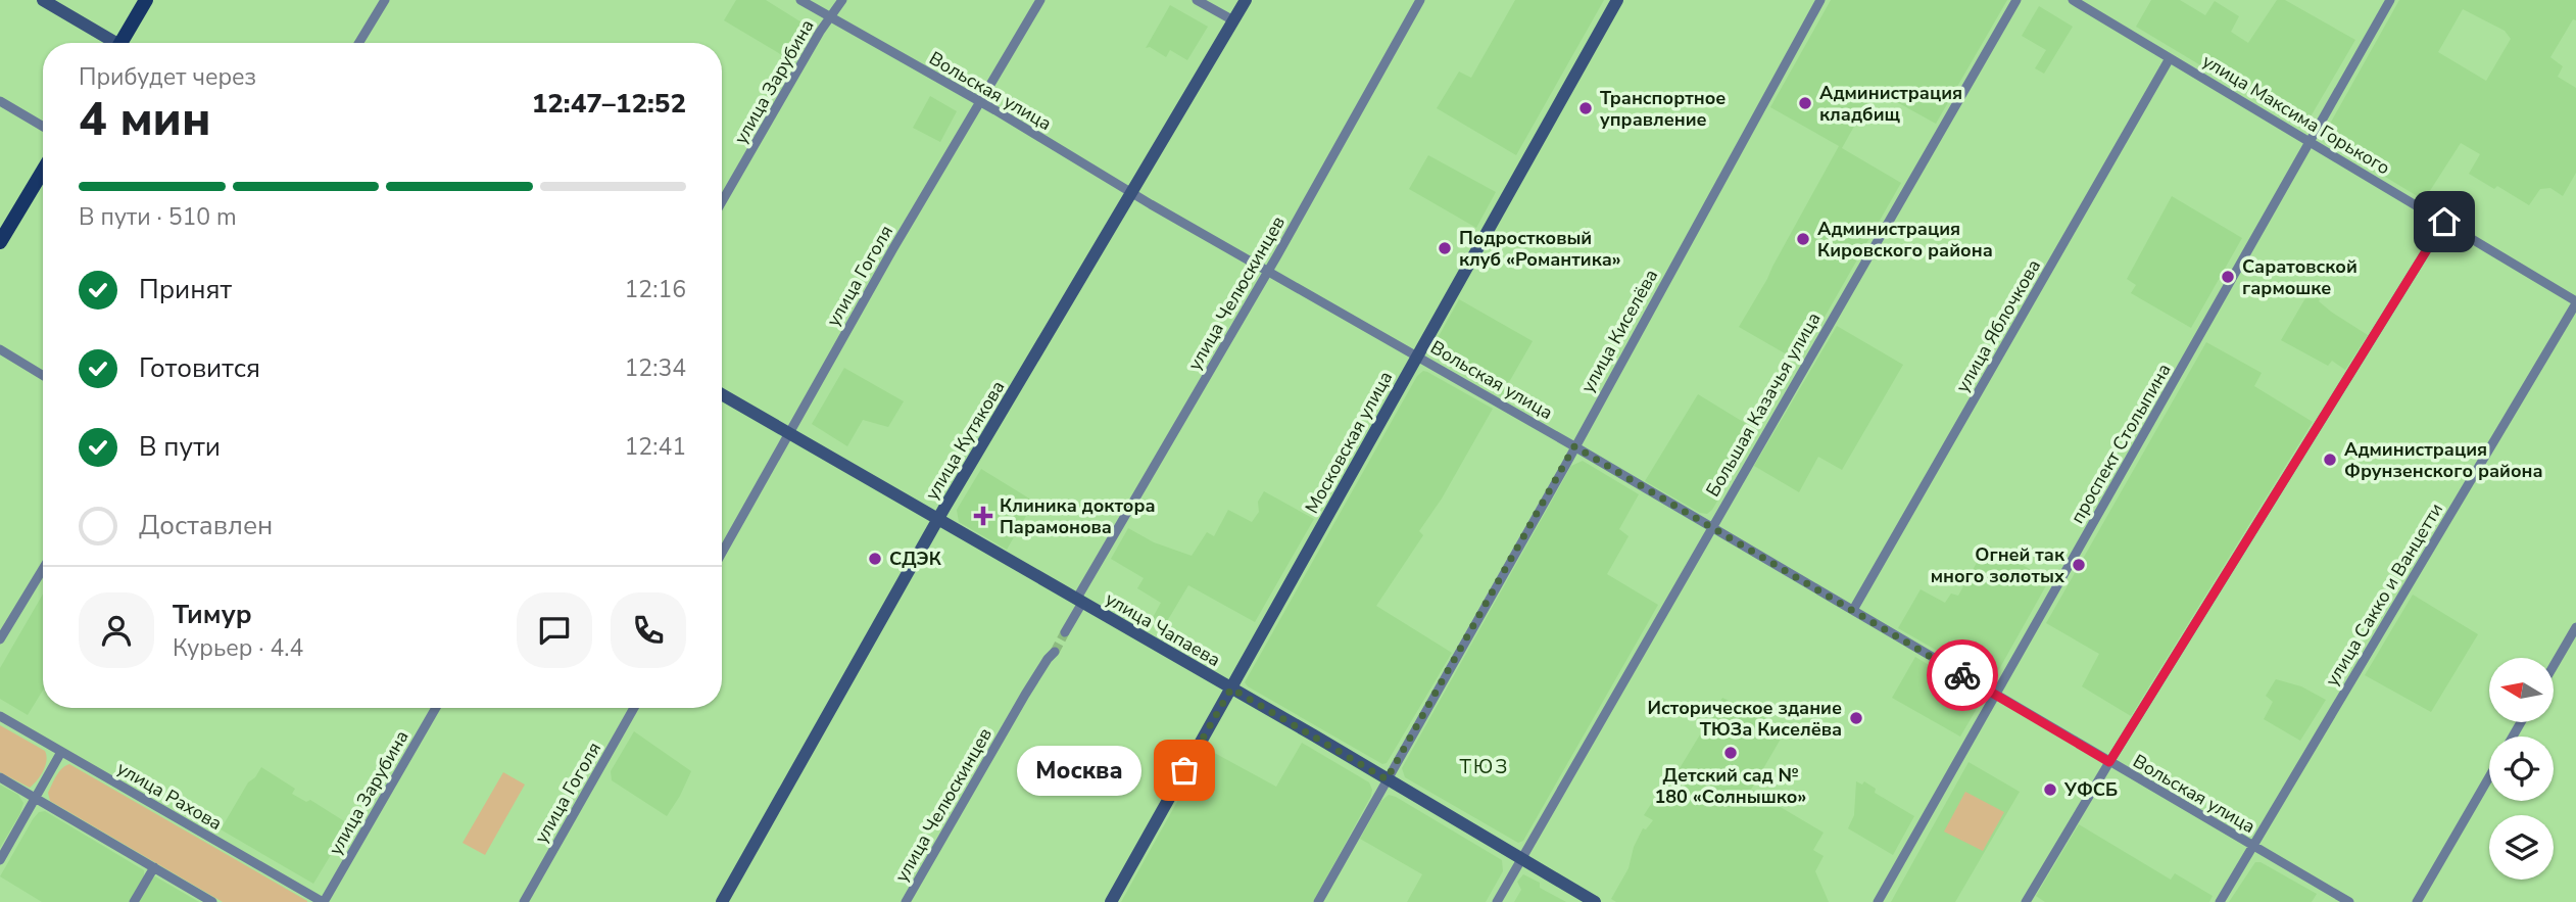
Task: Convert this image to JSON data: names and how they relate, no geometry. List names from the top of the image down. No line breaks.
{"streets":{"street":["улица Зарубина","Вольская улица","улица Максима Горького","улица Гоголя","улица Челюскинцев","улица Яблочкова","улица Киселёва","Большая Казачья улица","улица Кутякова","Московская улица","проспект Столыпина","улица Сакко и Ванцетти","улица Чапаева","улица Рахова"]},"crossings":[["улица Зарубина","Вольская улица"],["улица Зарубина","улица Рахова"],["Вольская улица","улица Гоголя"],["Вольская улица","улица Челюскинцев"],["Вольская улица","улица Яблочкова"],["Вольская улица","улица Киселёва"],["Вольская улица","Большая Казачья улица"],["Вольская улица","улица Кутякова"],["Вольская улица","Московская улица"],["Вольская улица","проспект Столыпина"],["Вольская улица","улица Сакко и Ванцетти"],["улица Максима Горького","улица Яблочкова"],["улица Максима Горького","проспект Столыпина"],["улица Максима Горького","улица Сакко и Ванцетти"],["улица Гоголя","улица Чапаева"],["улица Челюскинцев","улица Чапаева"],["улица Киселёва","улица Чапаева"],["Большая Казачья улица","улица Чапаева"],["улица Кутякова","улица Чапаева"],["Московская улица","улица Чапаева"]],"districts":["ТЮЗ"],"places":{"other":["Администрация кладбищ","Транспортное управление","Администрация Кировского района","Подростковый клуб «Романтика»","Саратовской гармошке","Администрация Фрунзенского района","СДЭК","Огней так много золотых","Историческое здание ТЮЗа Киселёва","Детский сад № 180 «Солнышко»","Москва","УФСБ"],"health":["Клиника доктора Парамонова"]},"north":"left","page":{"heading":["4 мин","Прибудет через","12:47–12:52"],"panel":["Тимур","Курьер · 4.4"],"bar":"В пути · 510 m","list":[["Принят","12:16"],["Готовится","12:34"],["В пути","12:41"],"Доставлен"],"bubble":"Москва"}}
